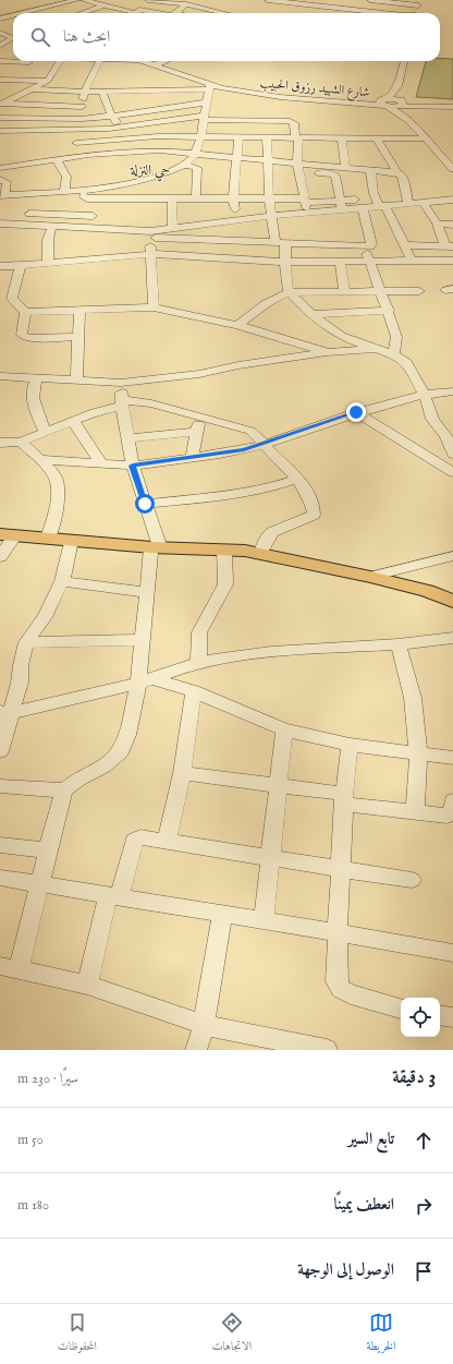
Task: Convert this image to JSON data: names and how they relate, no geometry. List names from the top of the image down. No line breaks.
{"streets":{"street":["شارع الشهيد رزوق الحبيب"]},"districts":["حي النزلة"],"page":{"search":"ابحث هنا","heading":["3 دقيقة","سيرًا · 230 m"],"list":[["تابع السير","50 m"],["انعطف يمينًا","180 m"],"الوصول إلى الوجهة"],"nav":["الخريطة","الاتجاهات","المحفوظات"]}}
